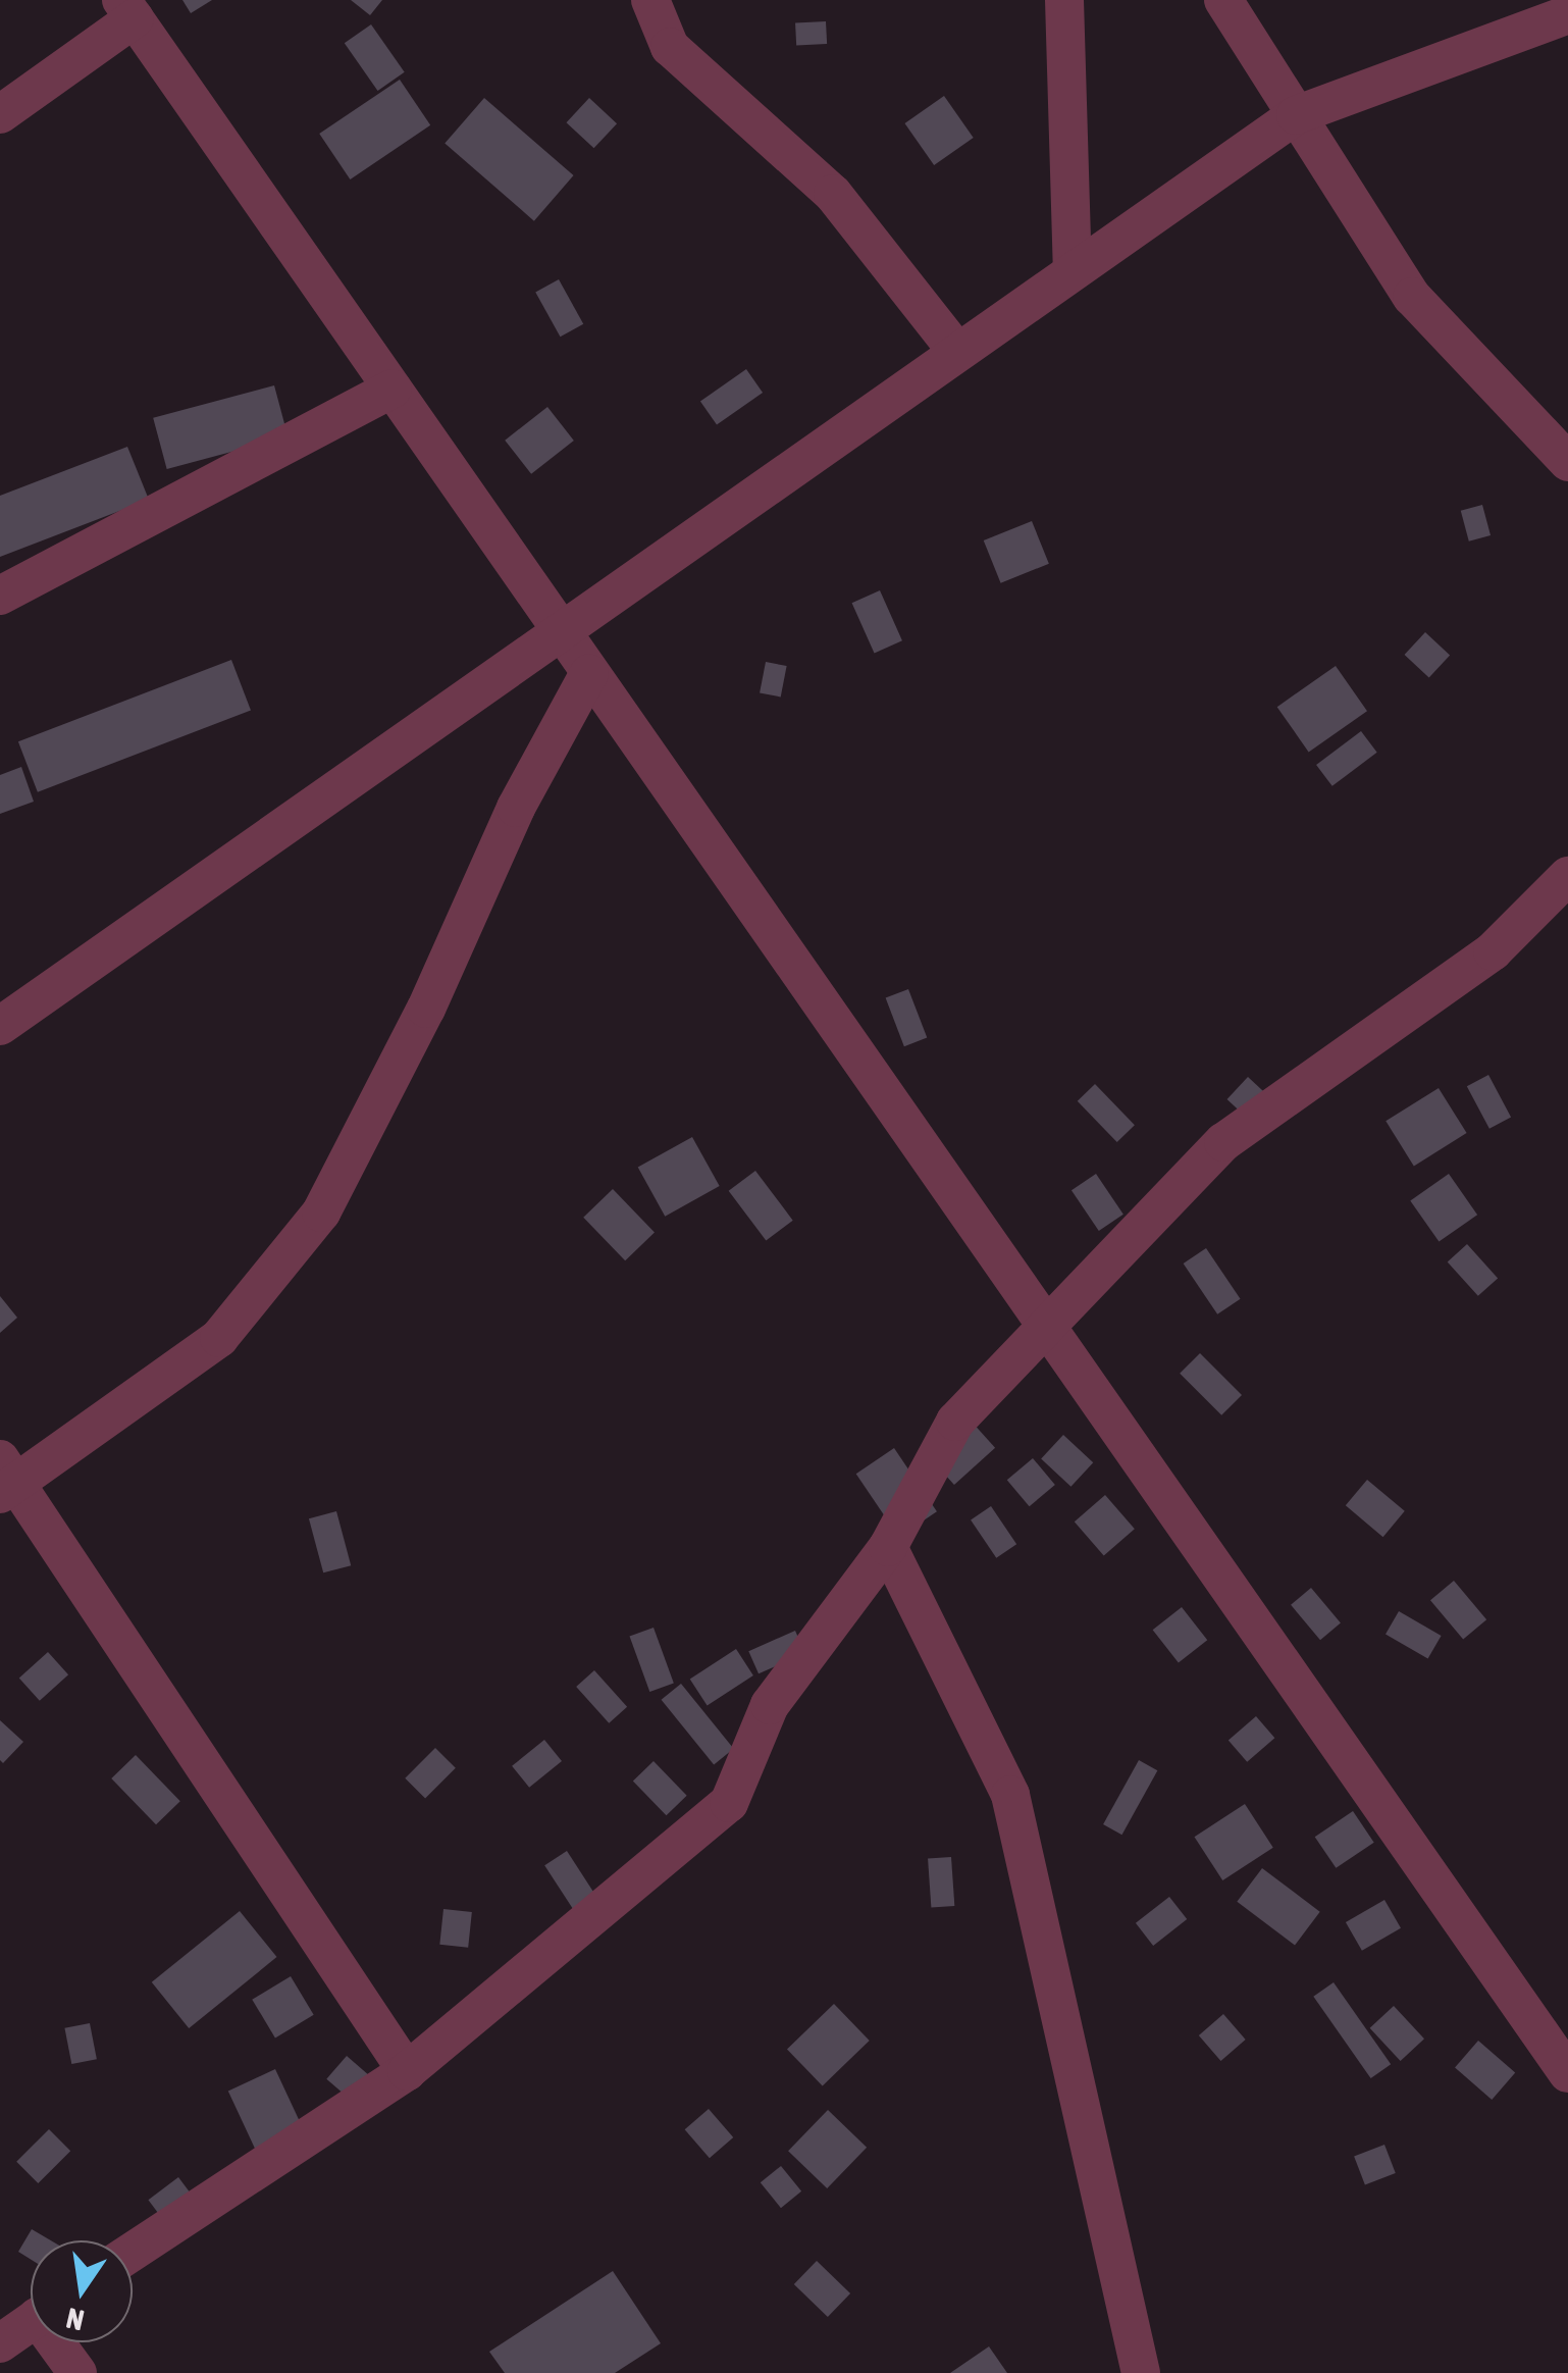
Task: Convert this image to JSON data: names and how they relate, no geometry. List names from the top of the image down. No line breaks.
{"north":"bottom"}
